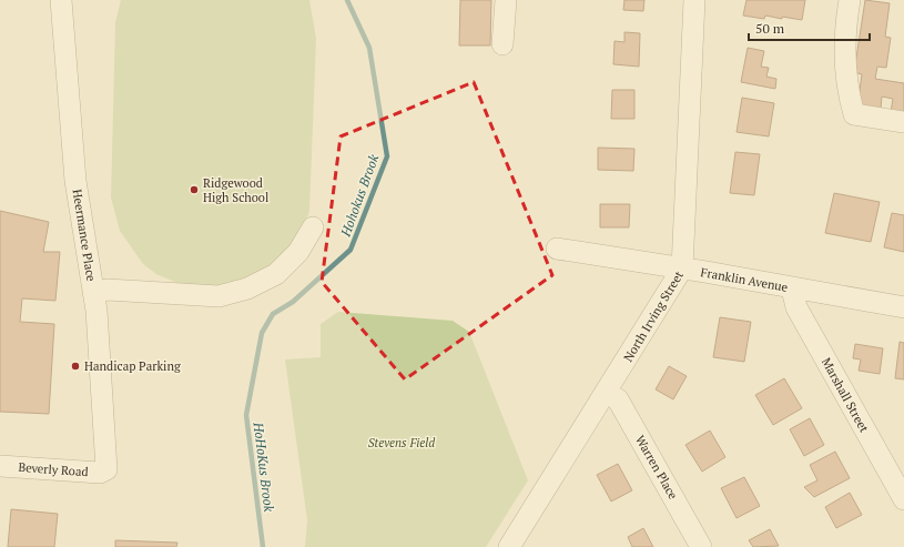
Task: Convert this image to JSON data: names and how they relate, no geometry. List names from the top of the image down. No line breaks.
{"streets":{"street":["Heermance Place","Franklin Avenue","North Irving Street","Marshall Street","Warren Place","Beverly Road"]},"crossings":[["Heermance Place","Beverly Road"],["Franklin Avenue","North Irving Street"],["Franklin Avenue","Marshall Street"],["North Irving Street","Warren Place"]],"water":["Hohokus Brook","HoHoKus Brook"],"parks":["Stevens Field"],"places":["Ridgewood High School","Handicap Parking"],"scale_bar":"50 m"}
